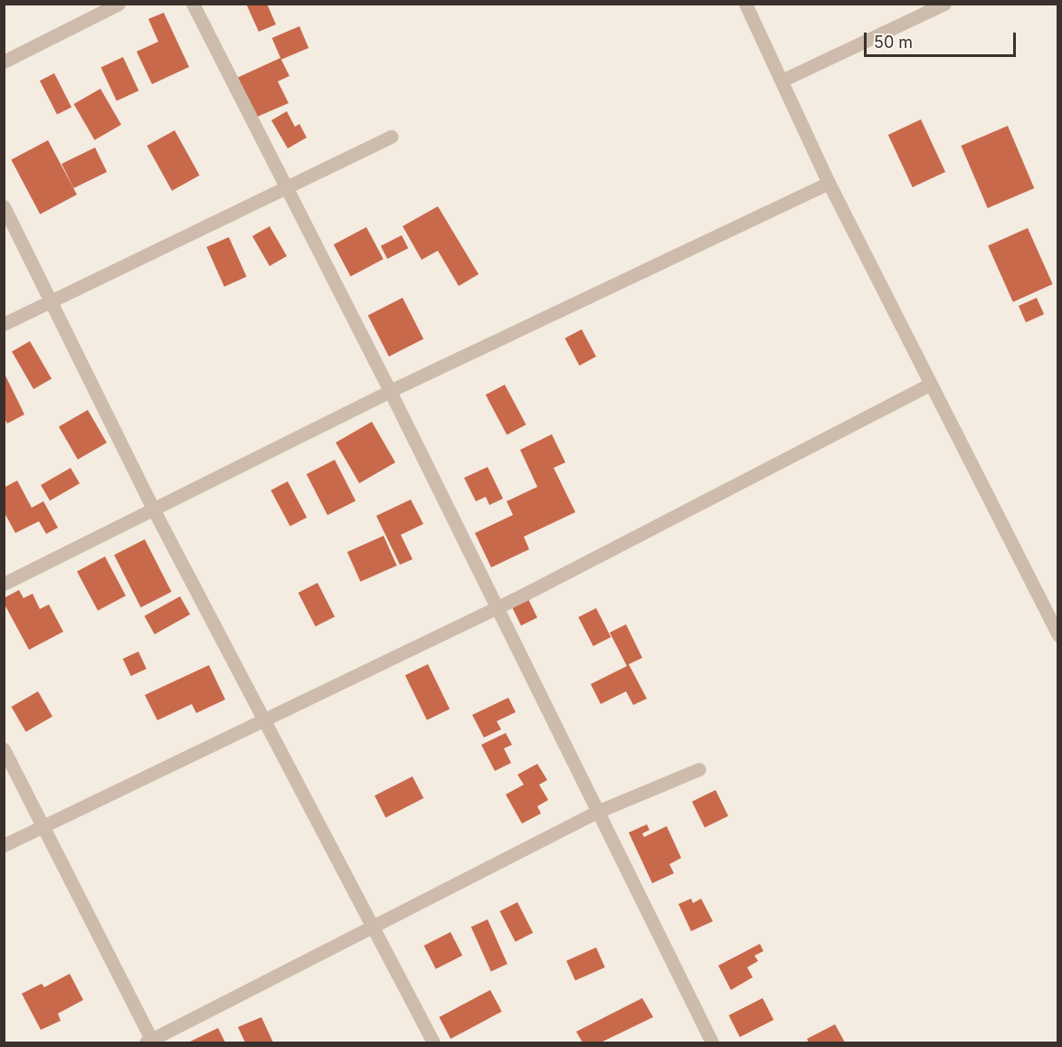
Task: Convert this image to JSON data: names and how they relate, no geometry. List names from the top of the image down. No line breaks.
{"scale_bar":"50 m"}
